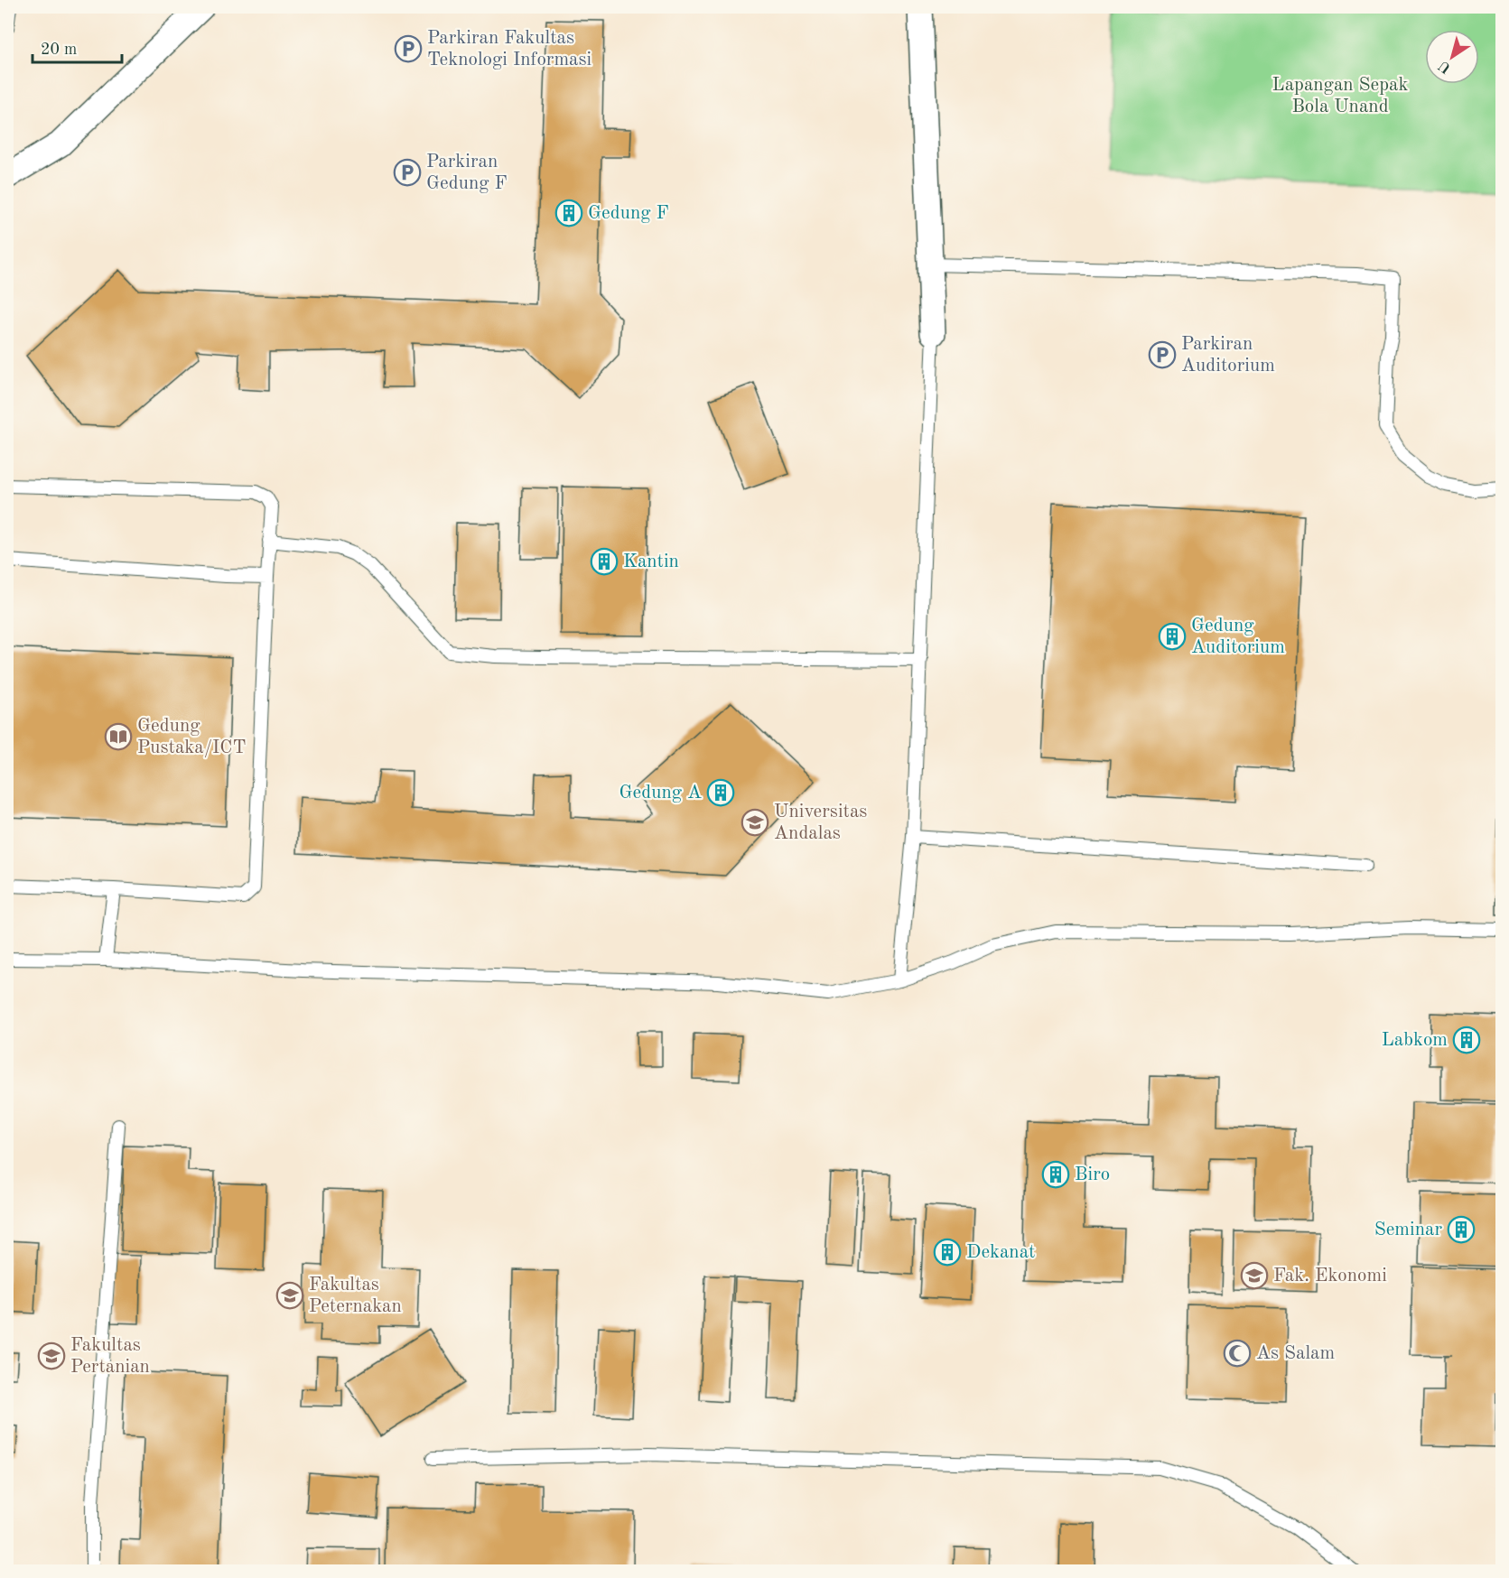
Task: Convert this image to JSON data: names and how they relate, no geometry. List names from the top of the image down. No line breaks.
{"parks":["Lapangan Sepak Bola Unand"],"places":{"parking":["Parkiran Fakultas Teknologi Informasi","Parkiran Gedung F","Parkiran Auditorium"],"building":["Gedung F","Kantin","Gedung Auditorium","Gedung A","Labkom","Biro","Seminar","Dekanat"],"library":["Gedung Pustaka/ICT"],"school or university":["Universitas Andalas","Fak. Ekonomi","Fakultas Peternakan","Fakultas Pertanian"],"mosque":["As Salam"]},"scale_bar":"20 m","north":"bottom left"}
